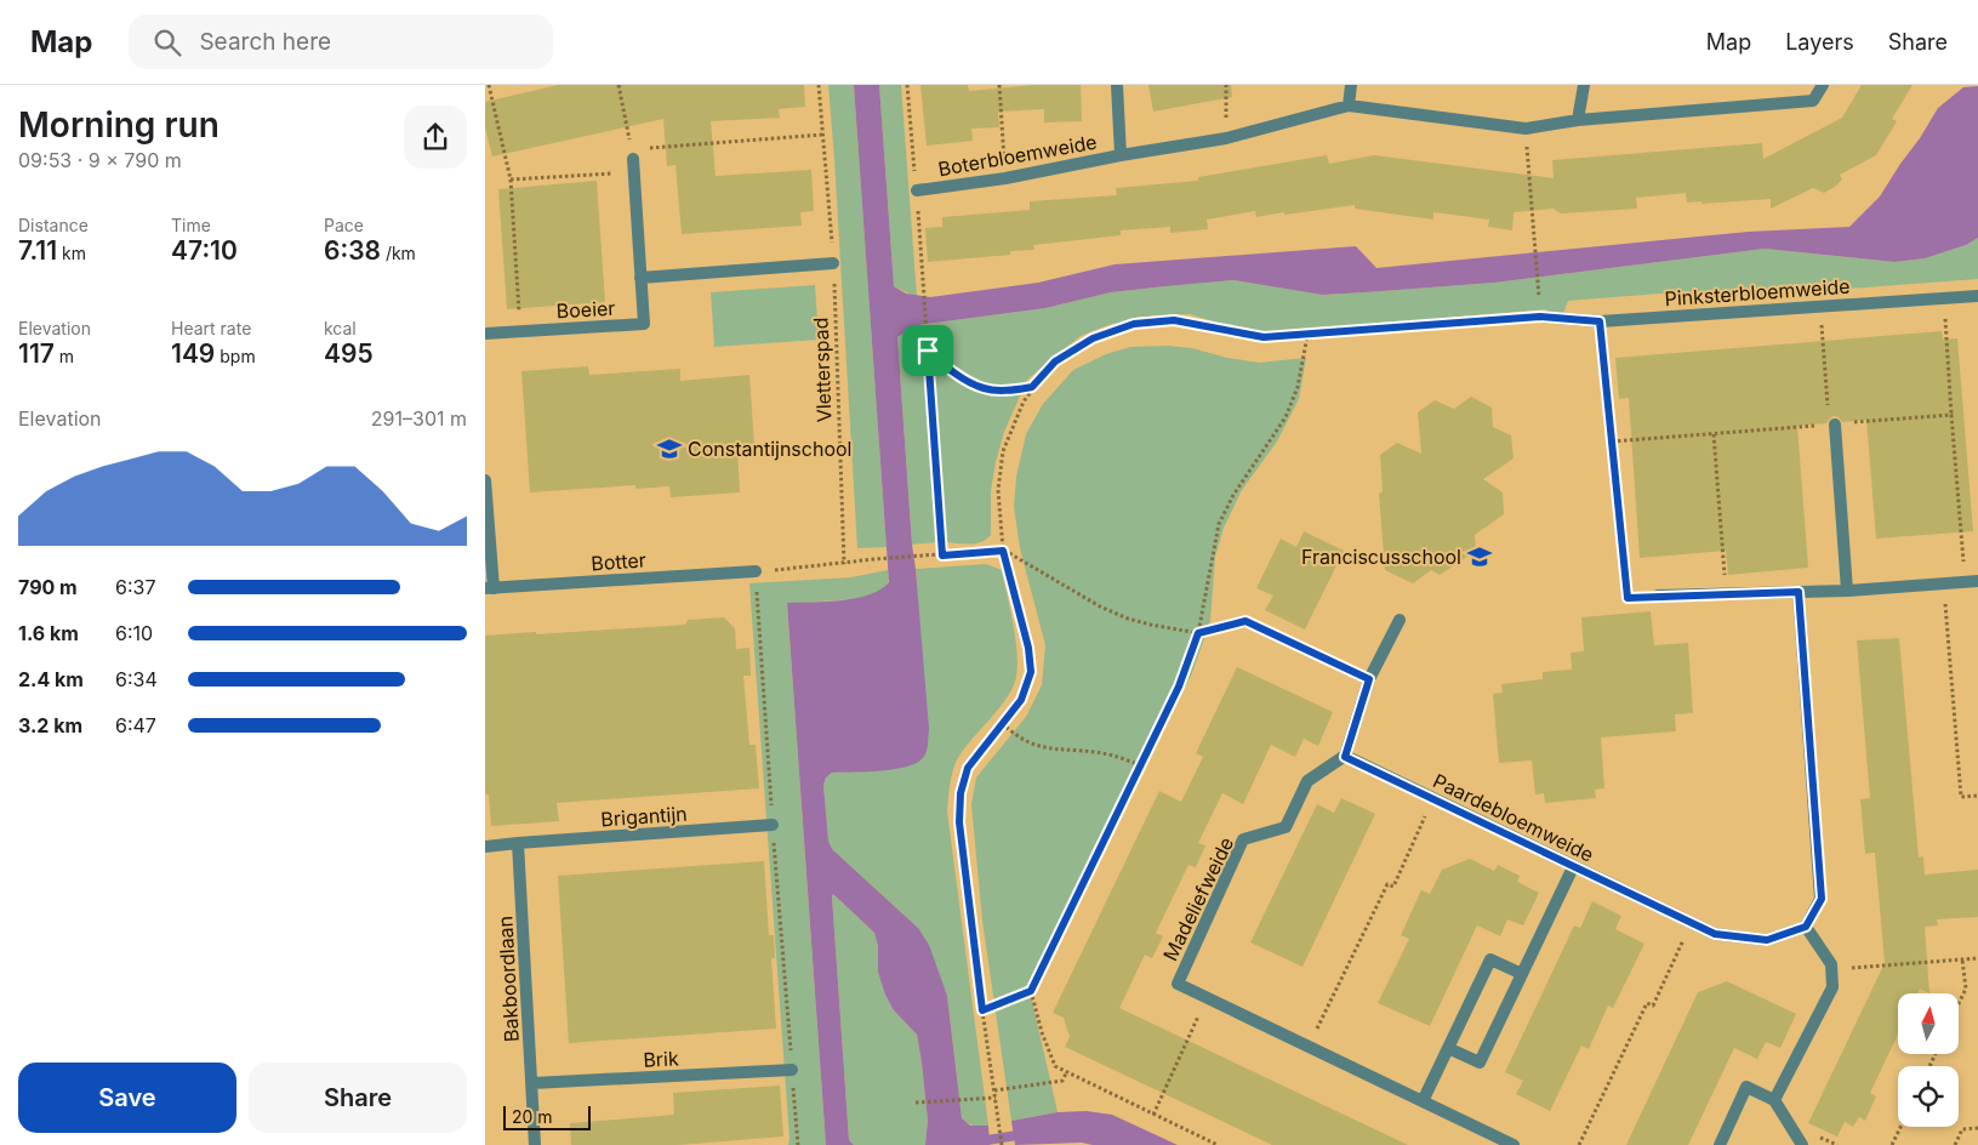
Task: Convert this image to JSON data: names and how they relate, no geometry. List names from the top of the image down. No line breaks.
{"streets":{"street":["Boterbloemweide","Pinksterbloemweide","Boeier","Botter","Brigantijn","Paardebloemweide","Madeliefweide","Bakboordlaan","Brik"],"path":["Vletterspad"]},"crossings":[["Brigantijn","Bakboordlaan"],["Paardebloemweide","Madeliefweide"],["Bakboordlaan","Brik"]],"places":{"school or university":["Constantijnschool","Franciscusschool"]},"scale_bar":"20 m","north":"top","page":{"header":"Map","search":"Search here","nav":["Map","Layers","Share"],"heading":["Morning run","09:53 · 9 × 790 m"],"stats":[["Distance","7.11 km"],["Time","47:10"],["Pace","6:38 /km"],["Elevation","117 m"],["Heart rate","149 bpm"],["kcal","495"]],"chart":["Elevation","291–301 m"],"list":[{"name":"790 m","note":"6:37"},{"name":"1.6 km","note":"6:10"},{"name":"2.4 km","note":"6:34"},{"name":"3.2 km","note":"6:47"}],"buttons":["Save","Share"],"scale":"20 m"}}
